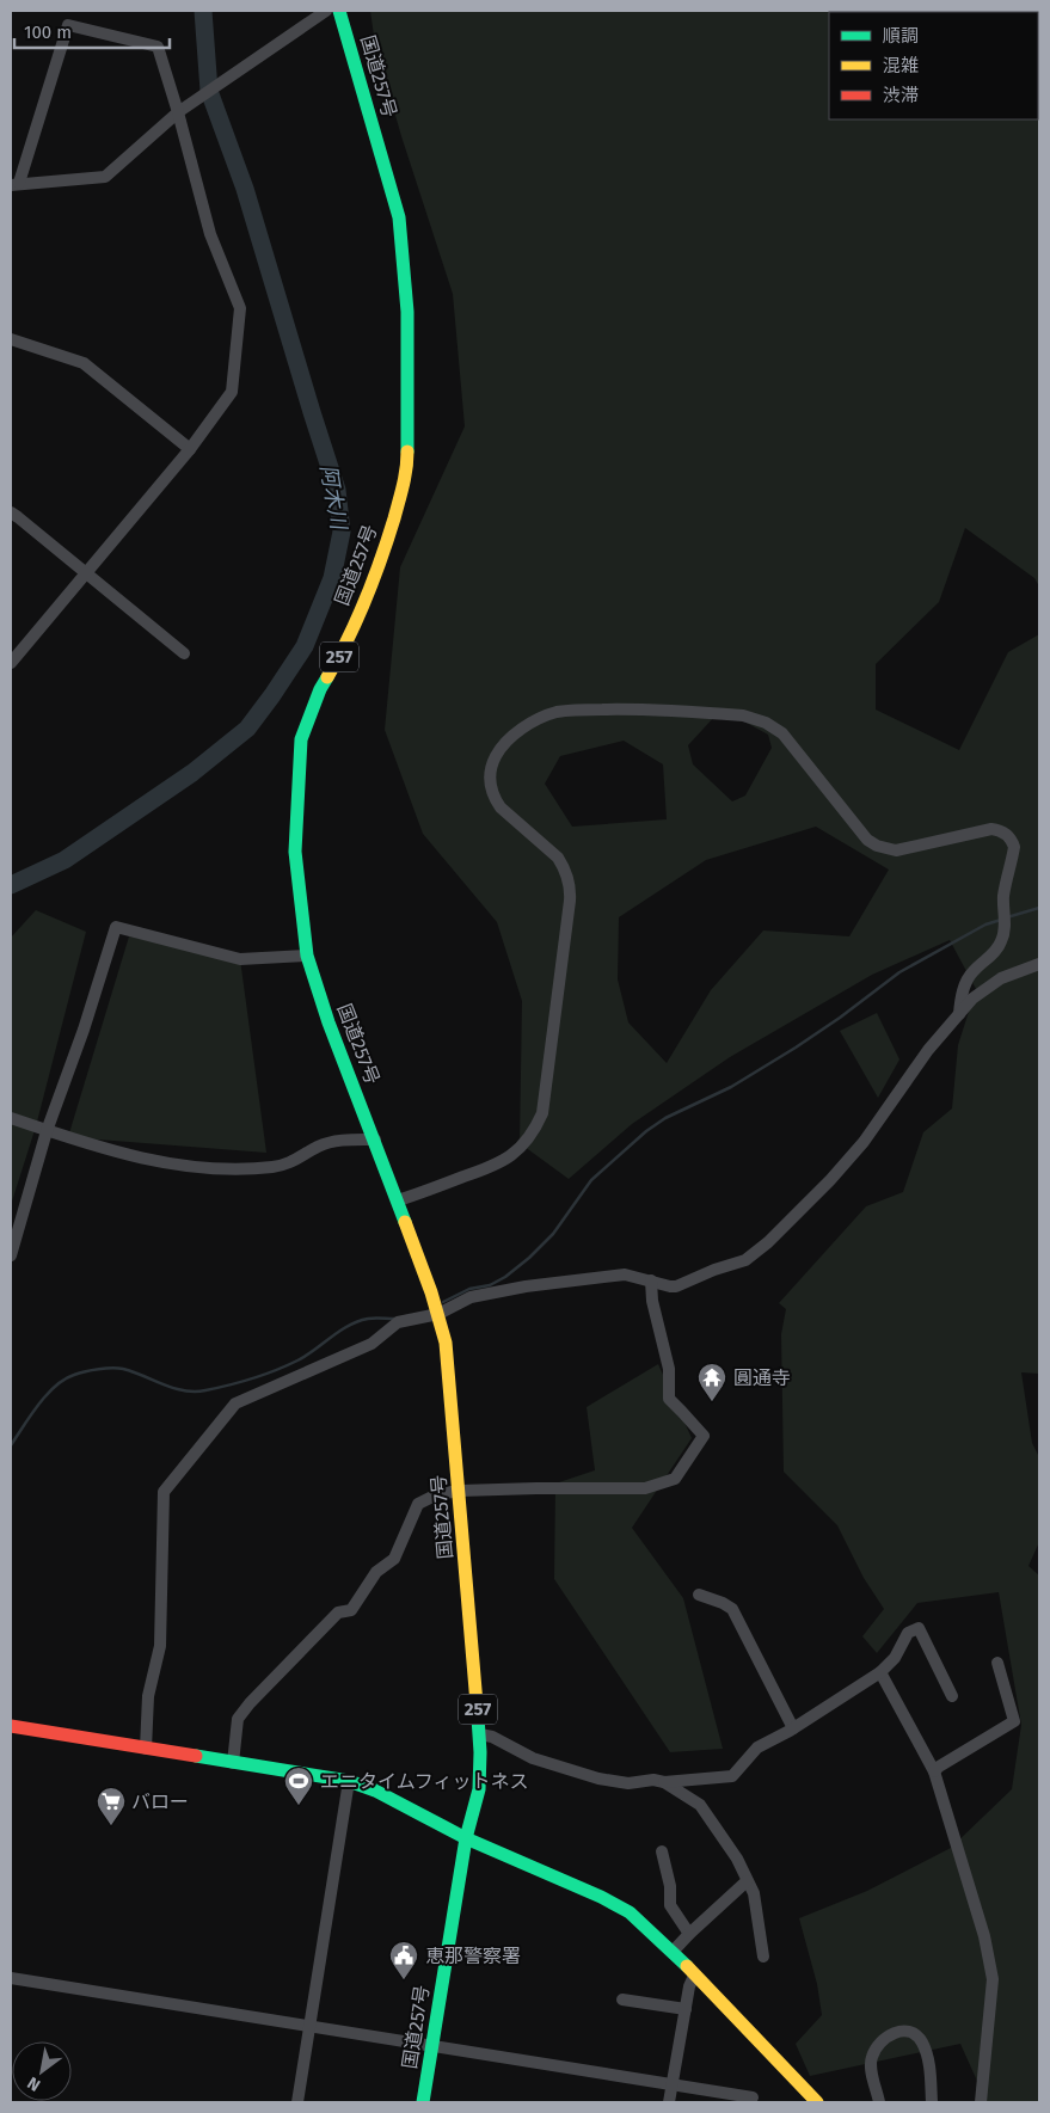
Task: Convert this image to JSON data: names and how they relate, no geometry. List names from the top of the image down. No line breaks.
{"streets":{"main road":["国道257号","257"]},"water":["阿木川"],"places":{"temple":["圓通寺"],"sports":["エニタイムフィットネス"],"supermarket":["バロー"],"public building":["恵那警察署"]},"legend":["順調","混雑","渋滞"],"scale_bar":"100 m","north":"bottom left"}
